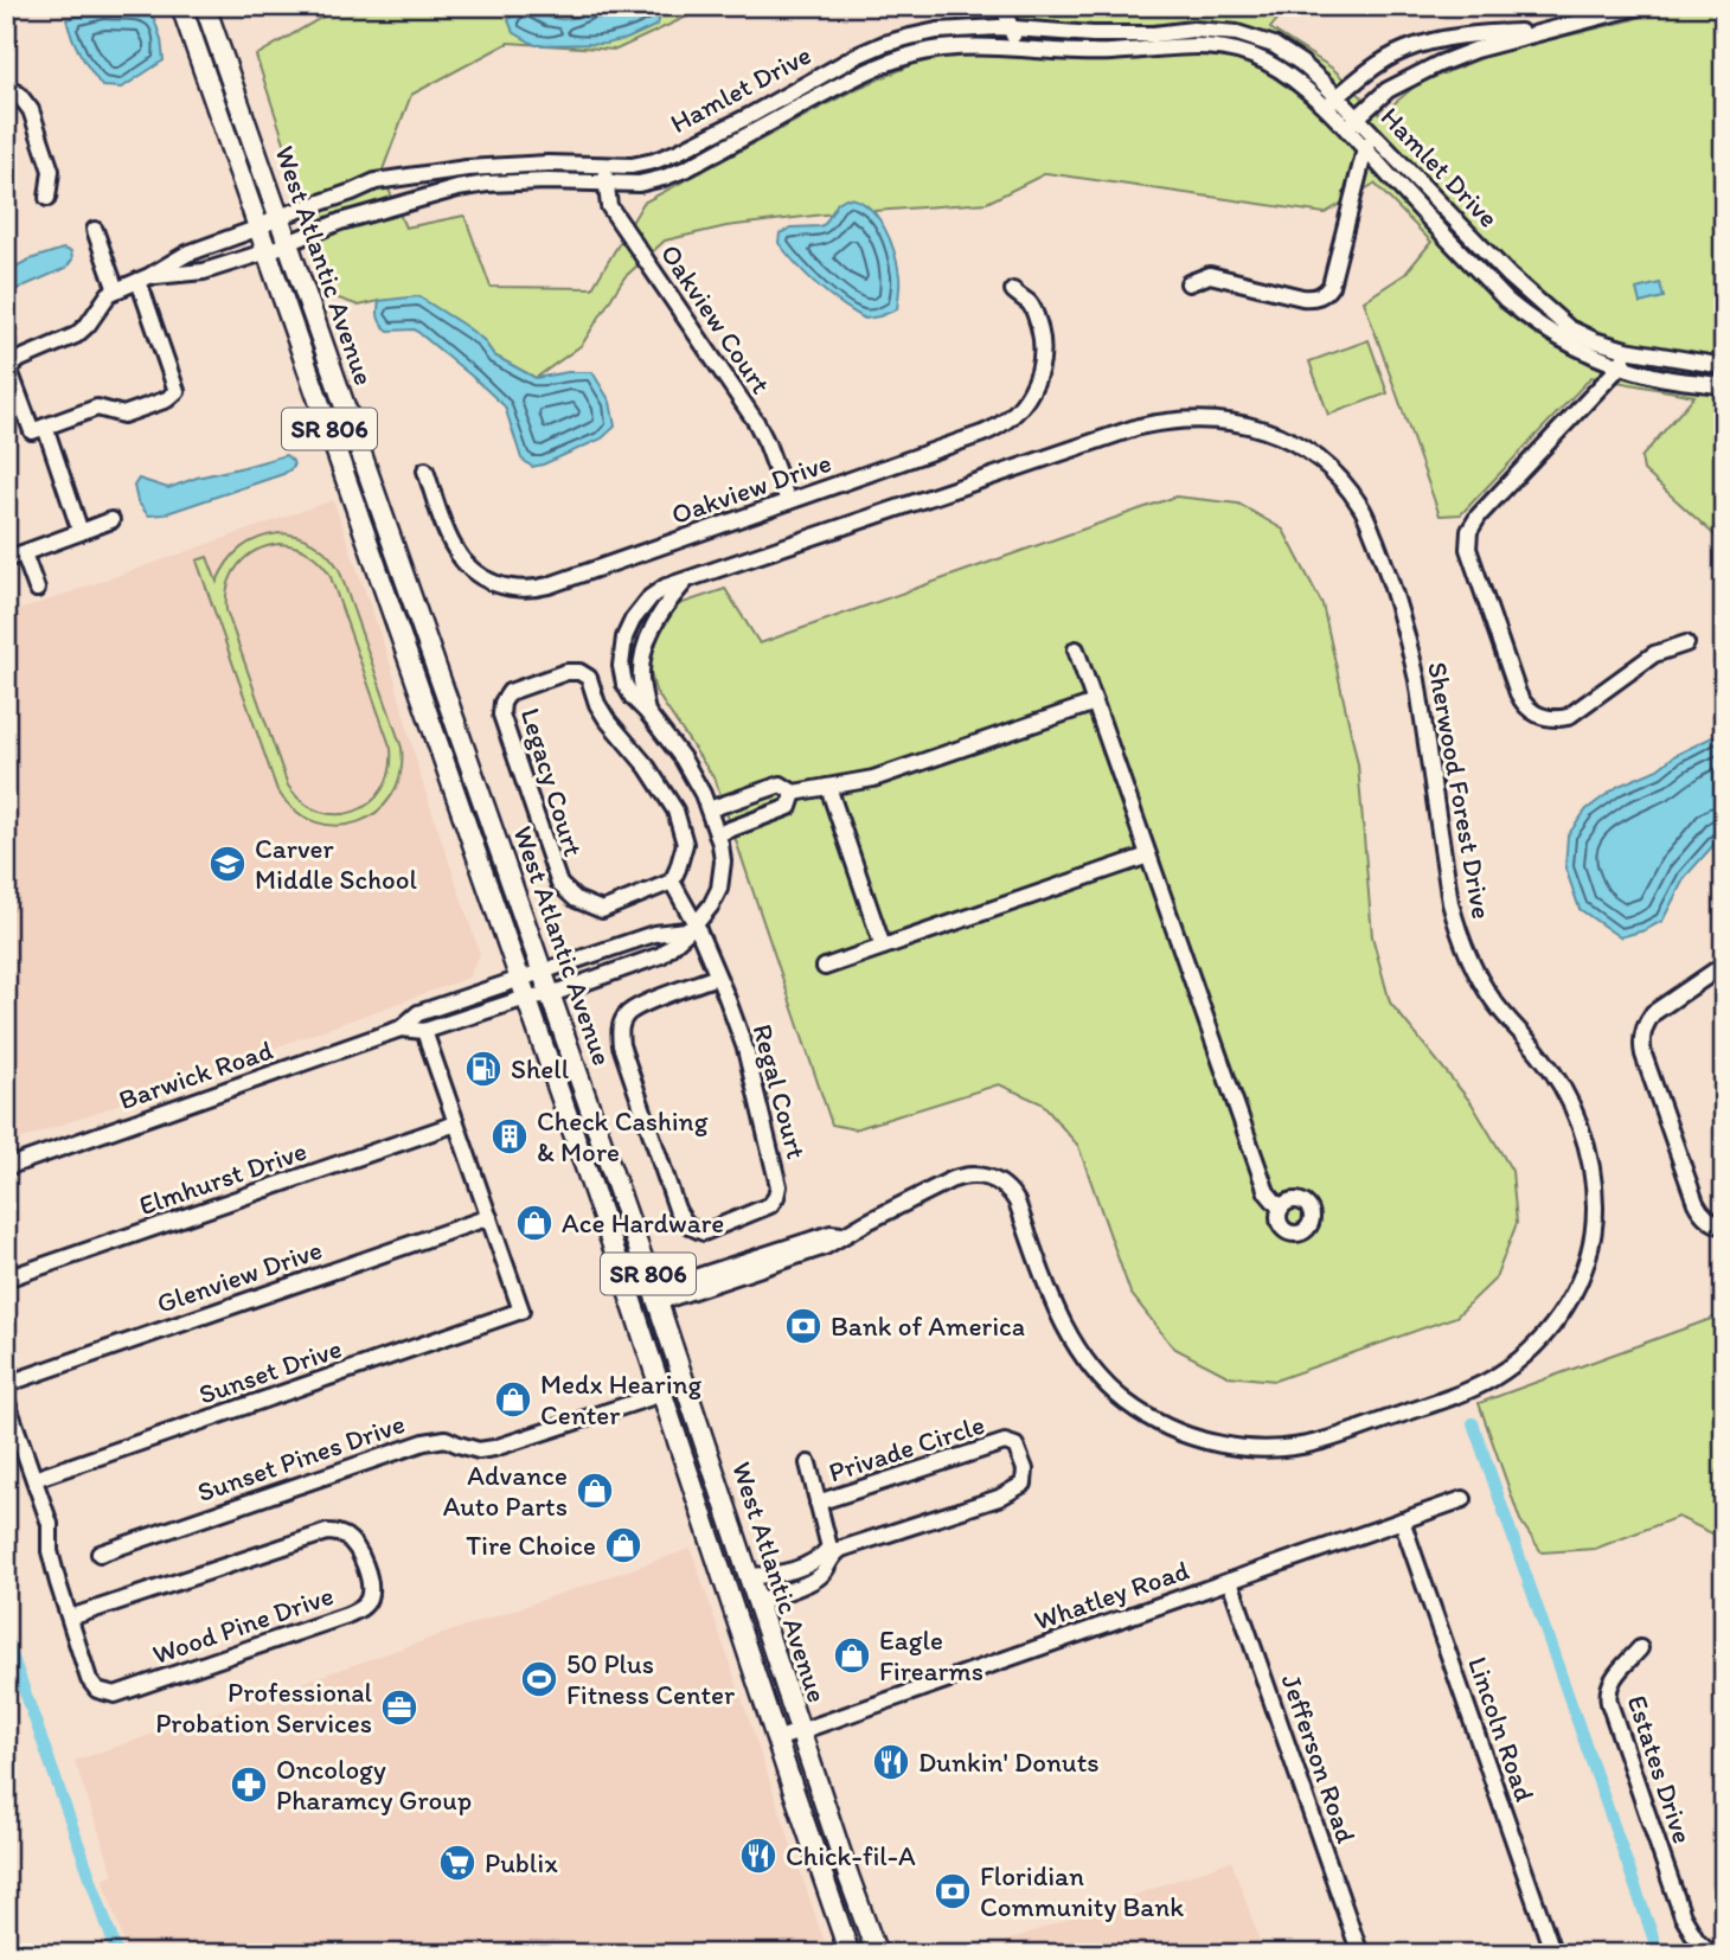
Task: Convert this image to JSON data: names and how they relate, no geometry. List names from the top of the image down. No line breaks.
{"streets":{"main road":["West Atlantic Avenue","SR 806"],"street":["Hamlet Drive","Oakview Court","Oakview Drive","Legacy Court","Sherwood Forest Drive","Barwick Road","Regal Court","Elmhurst Drive","Glenview Drive","Sunset Drive","Privade Circle","Sunset Pines Drive","Whatley Road","Wood Pine Drive","Lincoln Road","Jefferson Road","Estates Drive"]},"crossings":[["Hamlet Drive","West Atlantic Avenue"],["Hamlet Drive","Oakview Court"],["West Atlantic Avenue","Sherwood Forest Drive"],["West Atlantic Avenue","Barwick Road"],["West Atlantic Avenue","Privade Circle"],["West Atlantic Avenue","Sunset Pines Drive"],["West Atlantic Avenue","Whatley Road"],["Oakview Court","Oakview Drive"],["Sherwood Forest Drive","Barwick Road"],["Sherwood Forest Drive","Regal Court"],["Glenview Drive","Sunset Drive"],["Sunset Drive","Wood Pine Drive"],["Whatley Road","Lincoln Road"],["Whatley Road","Jefferson Road"]],"places":{"school or university":["Carver Middle School"],"fuel station":["Shell"],"building":["Check Cashing & More"],"shop":["Ace Hardware","Medx Hearing Center","Advance Auto Parts","Tire Choice","Eagle Firearms"],"bank":["Bank of America","Floridian Community Bank"],"sports":["50 Plus Fitness Center"],"office":["Professional Probation Services"],"restaurant":["Dunkin' Donuts","Chick-fil-A"],"pharmacy":["Oncology Pharamcy Group"],"supermarket":["Publix"]}}
